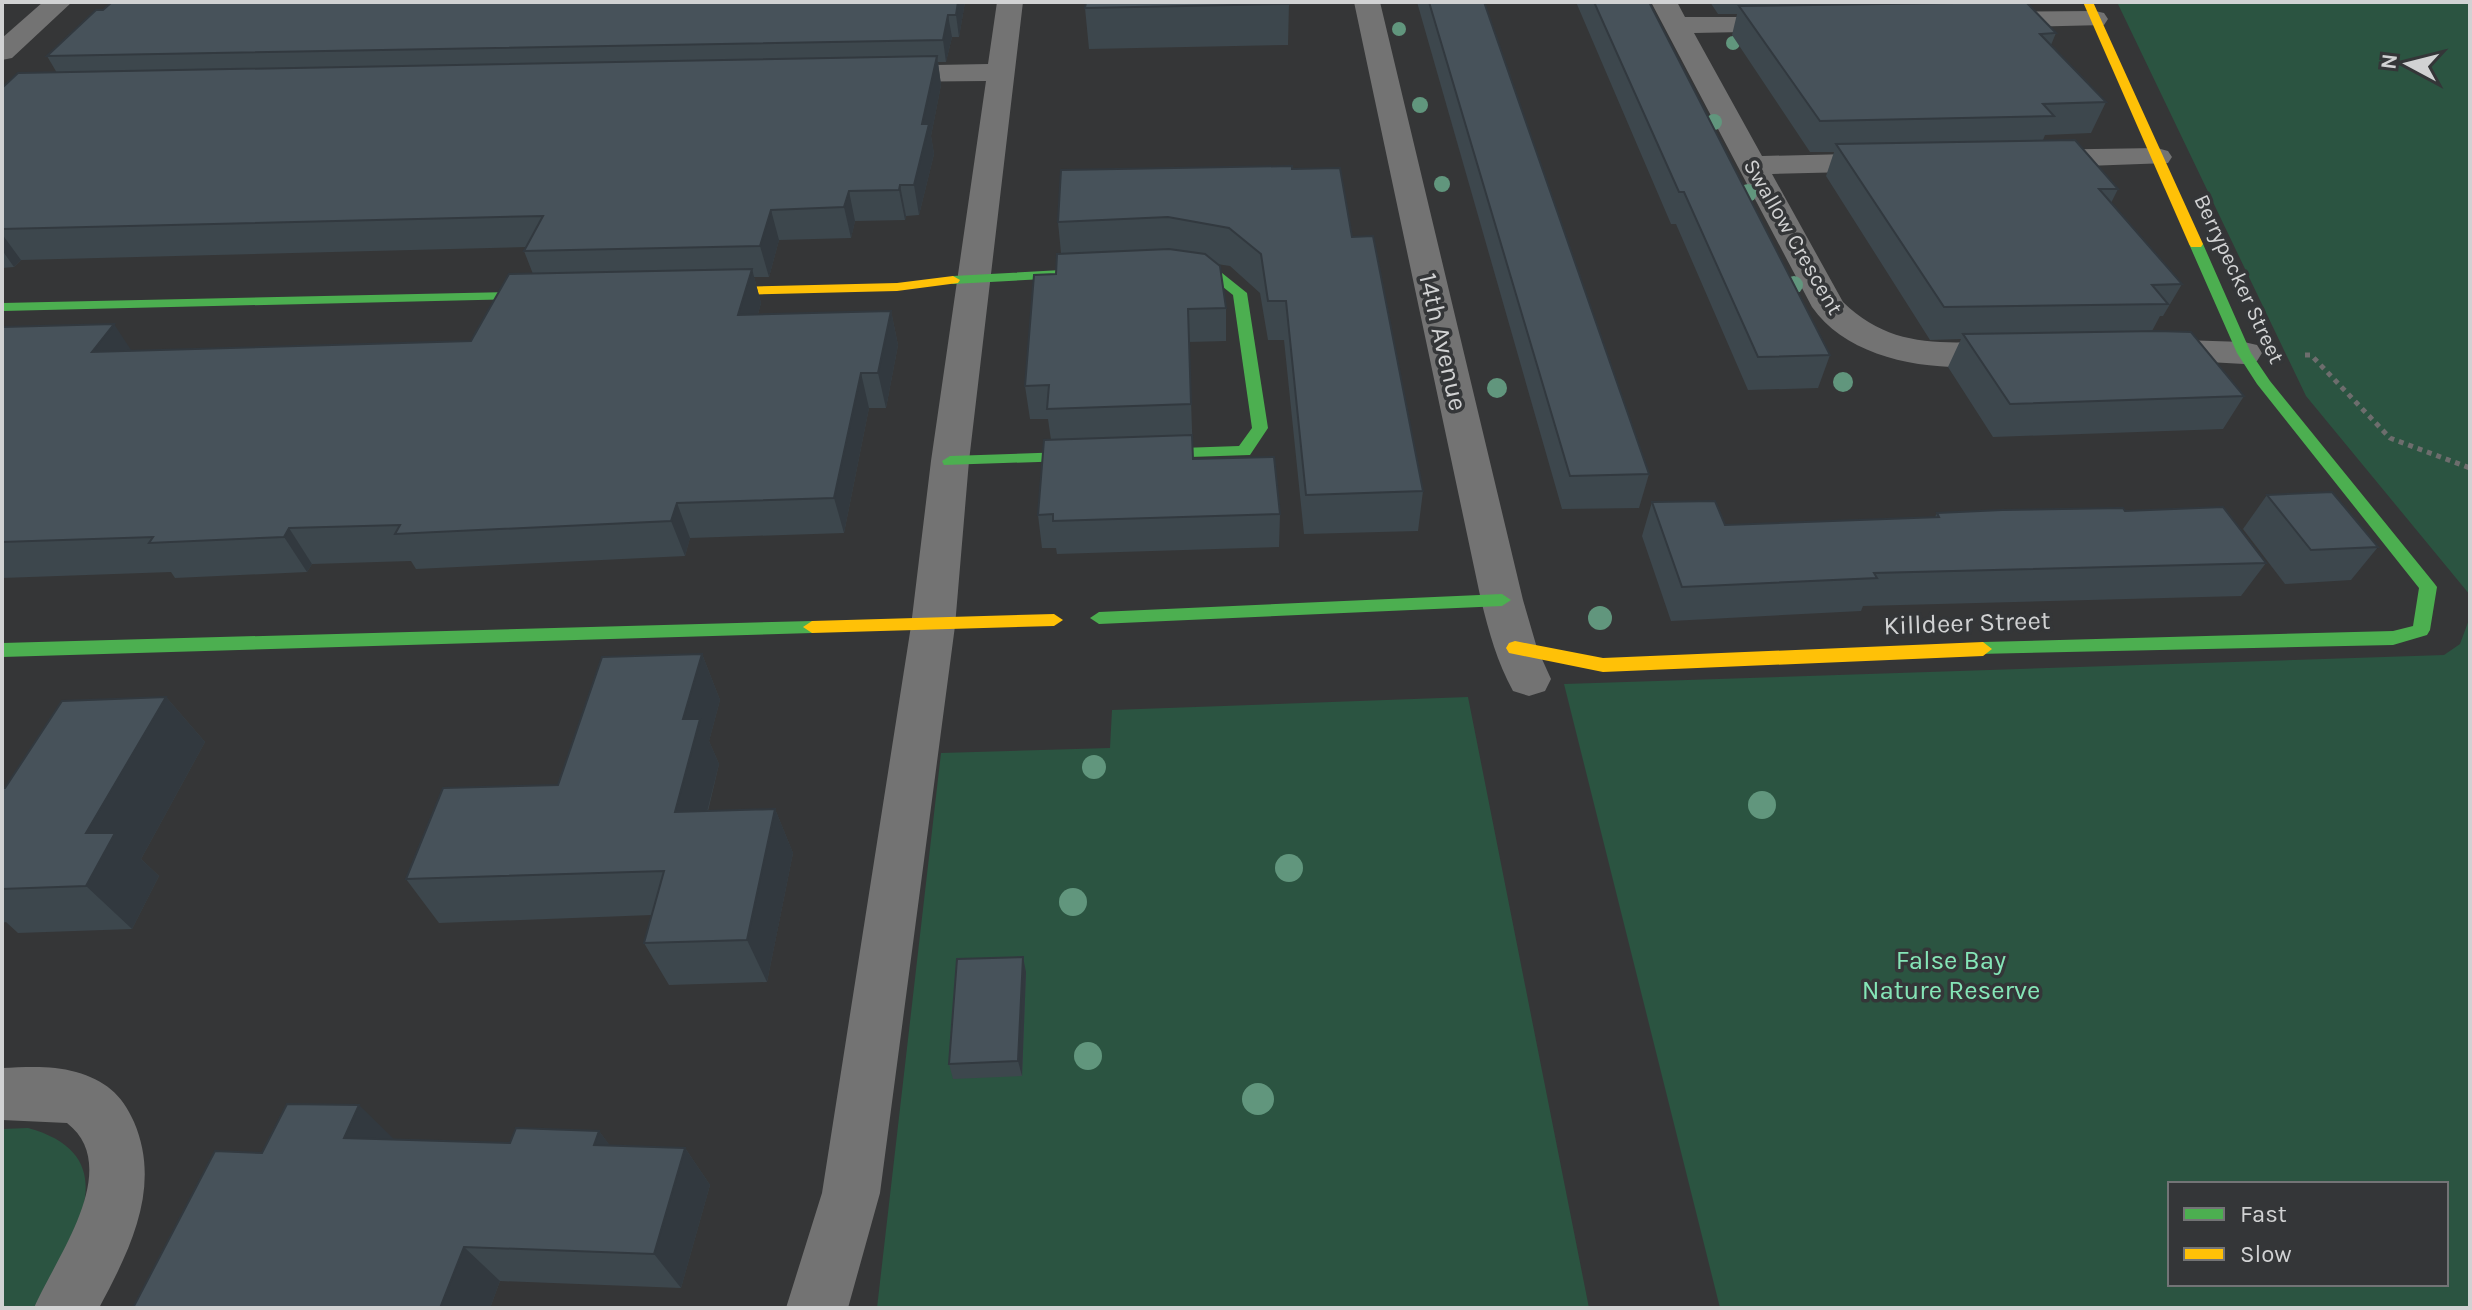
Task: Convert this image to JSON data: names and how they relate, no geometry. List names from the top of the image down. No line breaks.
{"streets":{"street":["Swallow Crescent","Berrypecker Street","14th Avenue","Killdeer Street"]},"crossings":[["Berrypecker Street","Killdeer Street"],["14th Avenue","Killdeer Street"]],"parks":["False Bay Nature Reserve"],"legend":["Fast","Slow"],"north":"left"}
